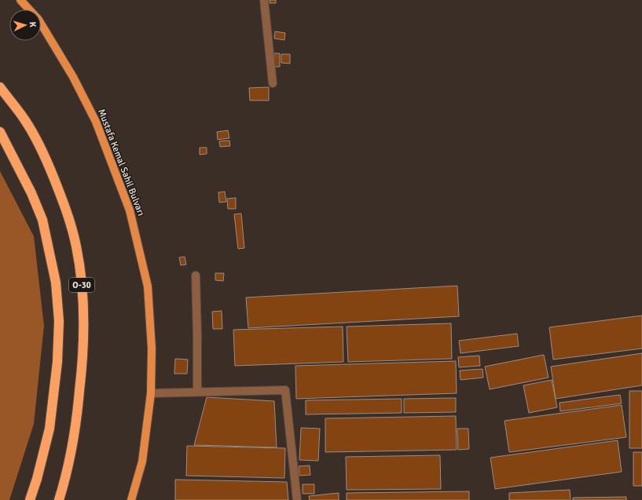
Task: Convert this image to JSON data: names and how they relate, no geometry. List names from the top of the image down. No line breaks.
{"streets":{"highway":["O-30"],"main road":["Mustafa Kemal Sahil Bulvarı"]},"north":"right"}
